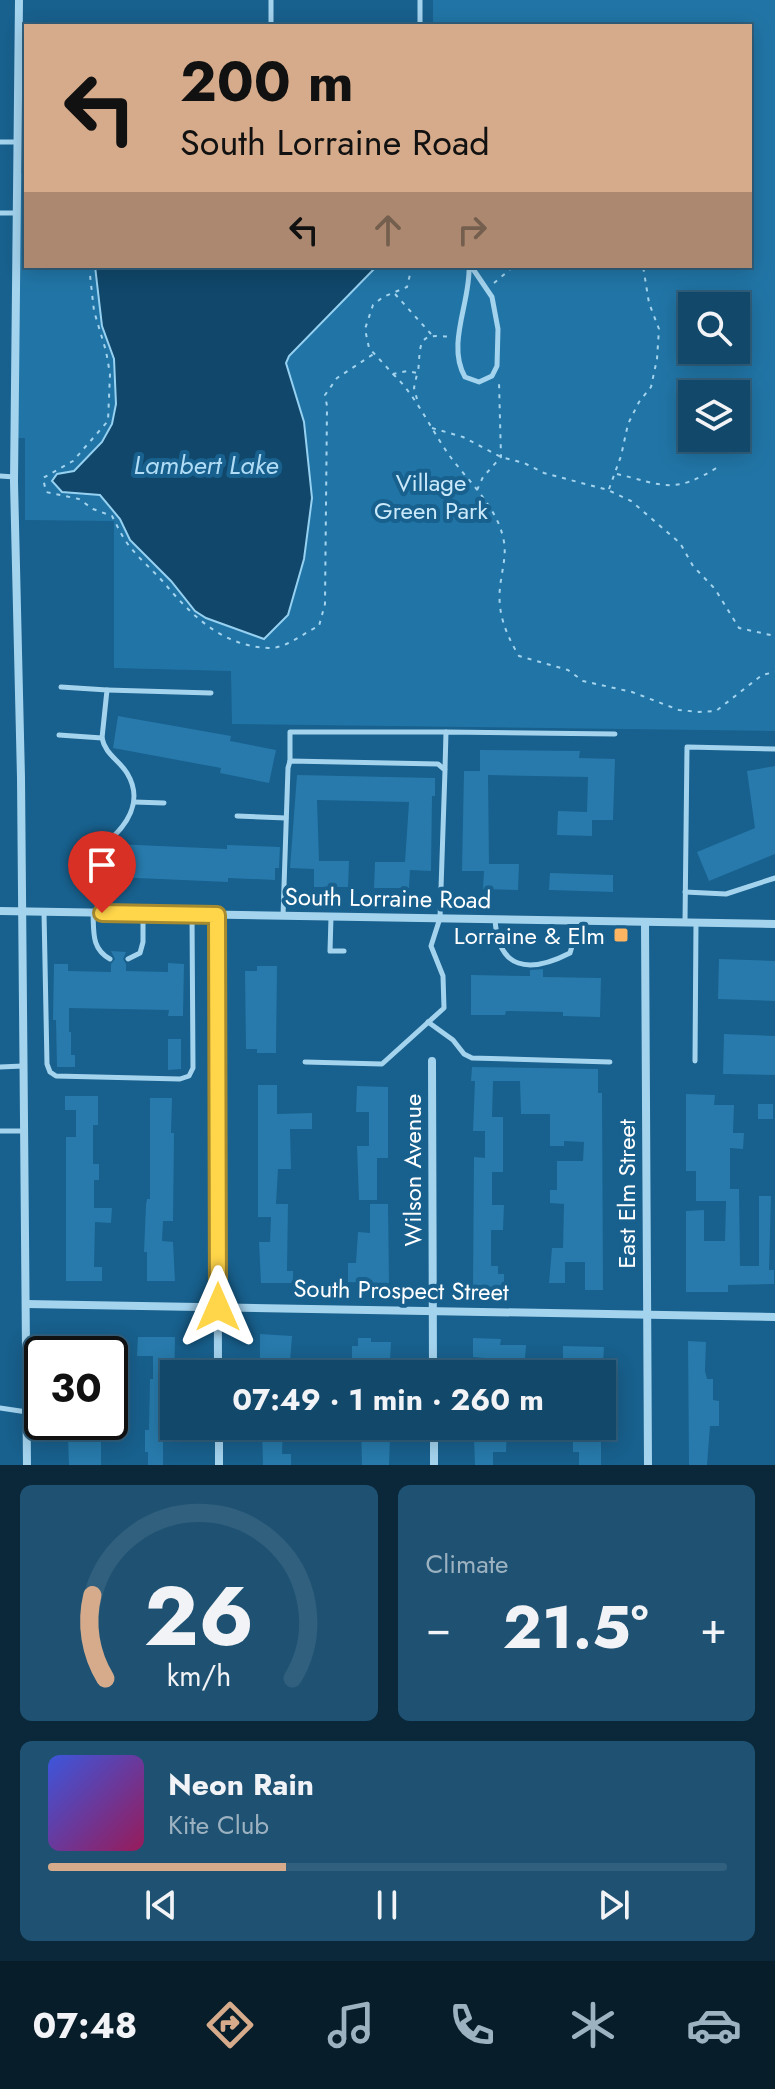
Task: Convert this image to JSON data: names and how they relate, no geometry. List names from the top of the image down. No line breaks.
{"streets":{"street":["South Lorraine Road","Wilson Avenue","East Elm Street","South Prospect Street"]},"crossings":[["South Lorraine Road","East Elm Street"],["Wilson Avenue","South Prospect Street"],["East Elm Street","South Prospect Street"]],"water":["Lambert Lake"],"parks":["Village Green Park"],"places":{"transit":["Lorraine & Elm"]},"page":{"turn":["200 m","South Lorraine Road"],"limit":"30","trip":"07:49 · 1 min · 260 m","tile":"Climate","heat":["−","21.5°","+"],"song":["Neon Rain","Kite Club"],"tabs":"07:48","gauge":["26","km/h"]}}
